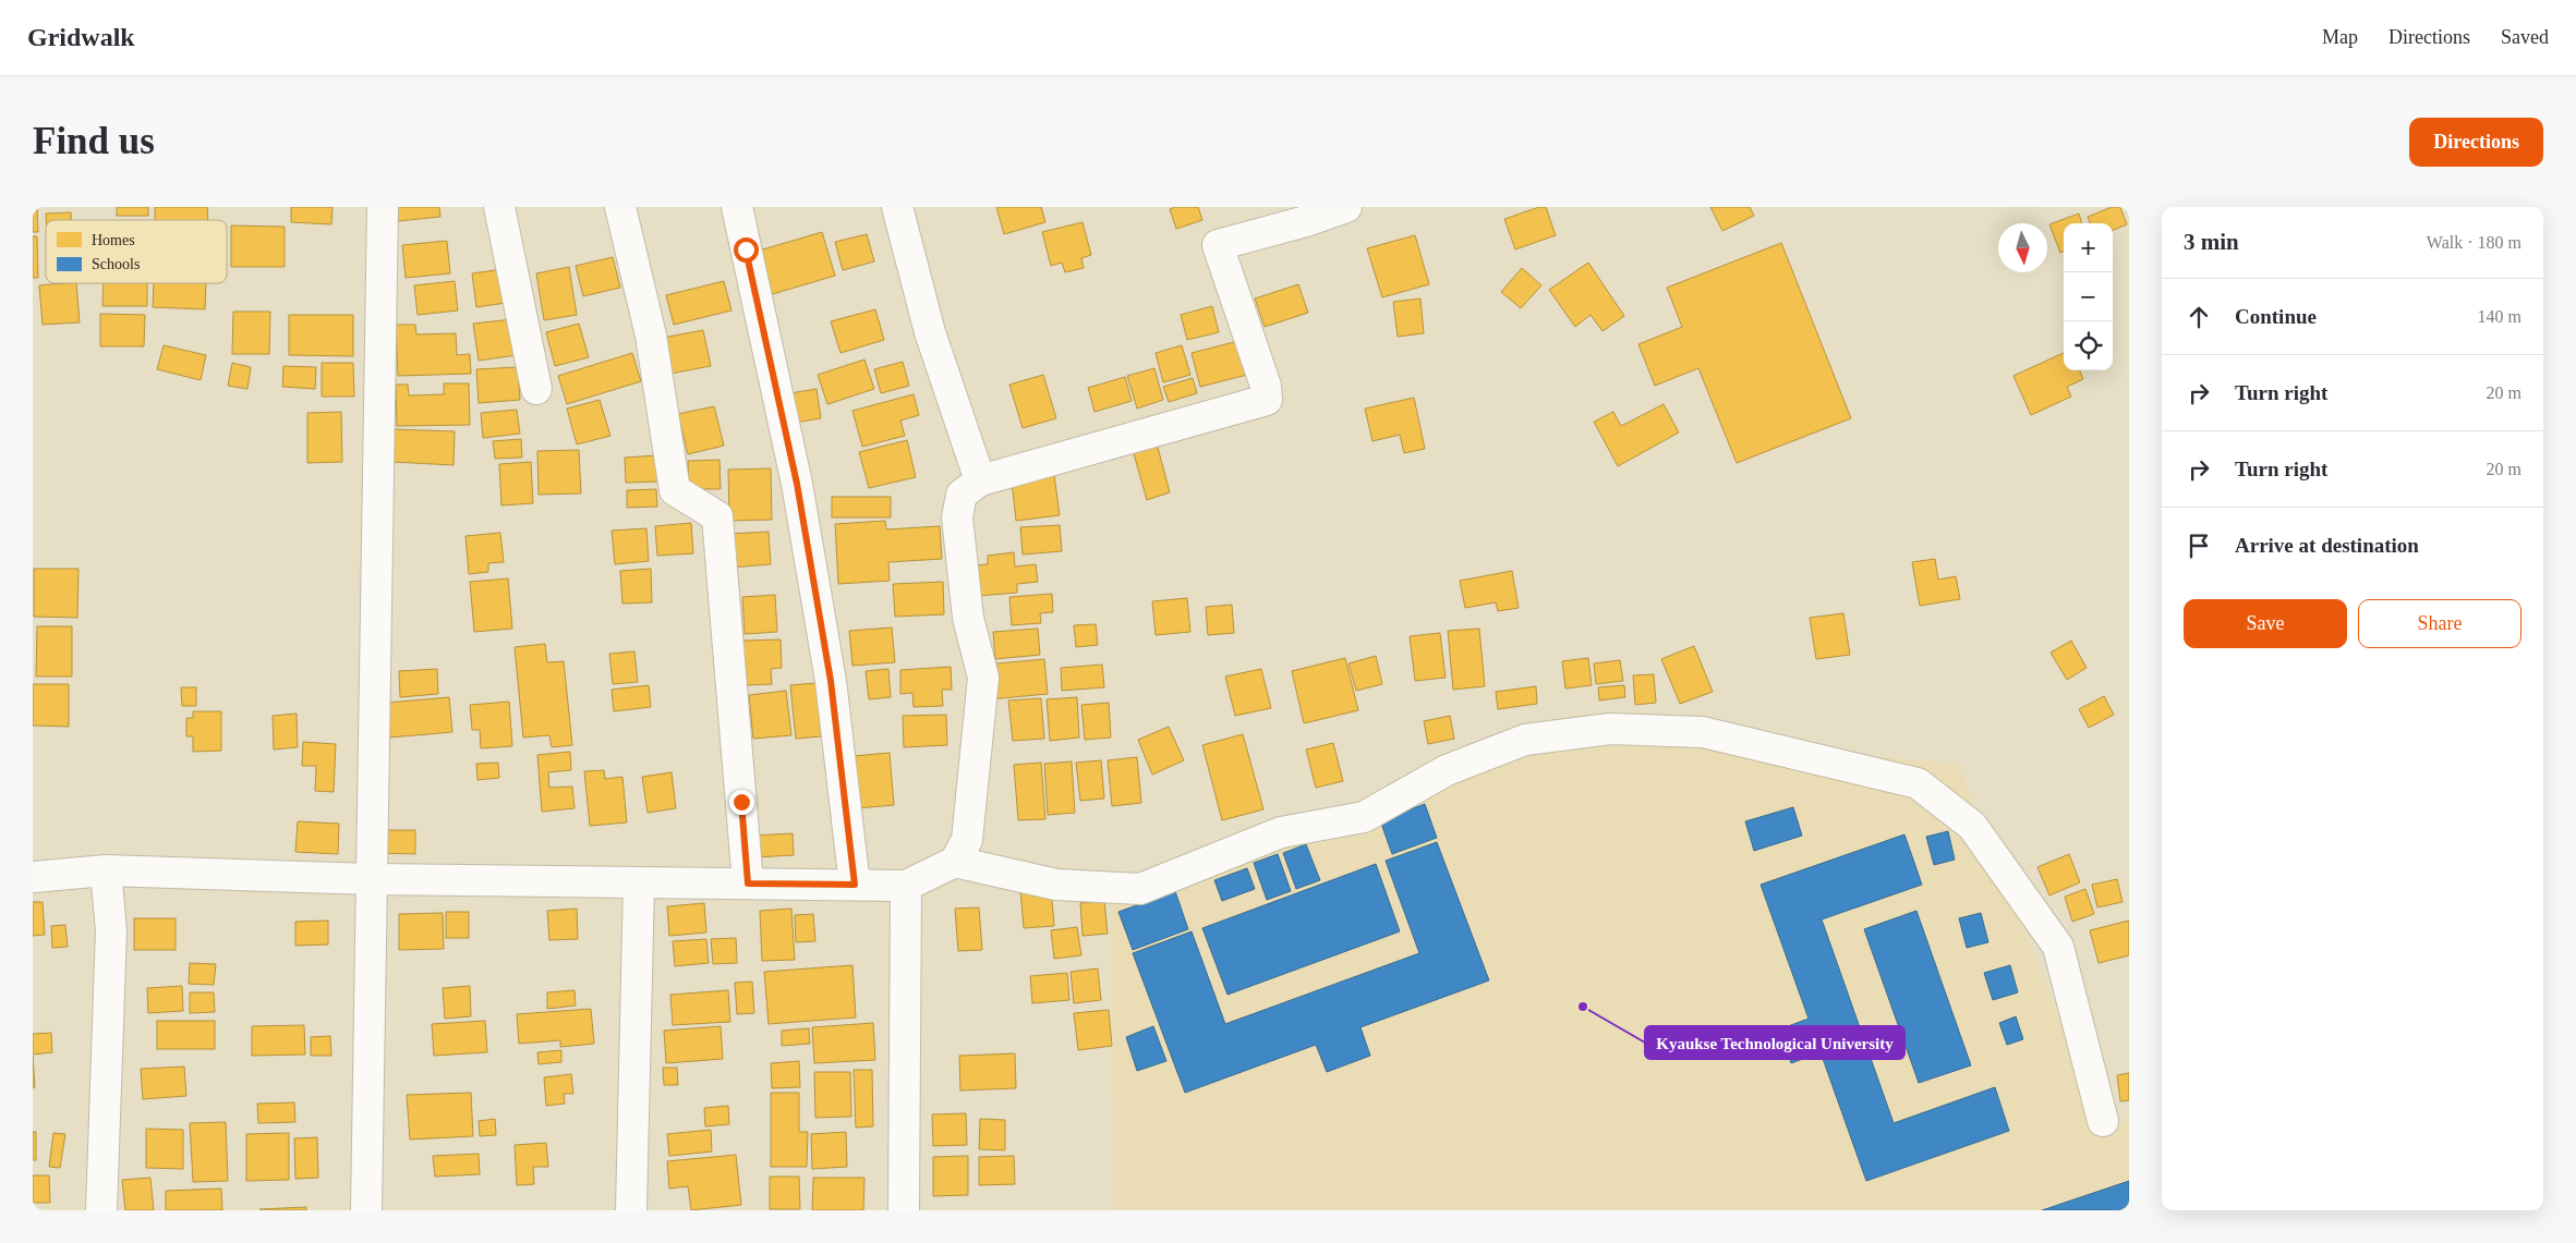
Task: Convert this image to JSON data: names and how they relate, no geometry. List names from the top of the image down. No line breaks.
{"places":["Kyaukse Technological University"],"legend":["Homes","Schools"],"north":"bottom","page":{"header":"Gridwalk","nav":["Map","Directions","Saved"],"buttons":["Directions",["Save","Share"]],"title":"Find us","heading":["3 min","Walk · 180 m"],"map_buttons":["+","−"],"list":[["Continue","140 m"],["Turn right","20 m"],["Turn right","20 m"],"Arrive at destination"]}}
